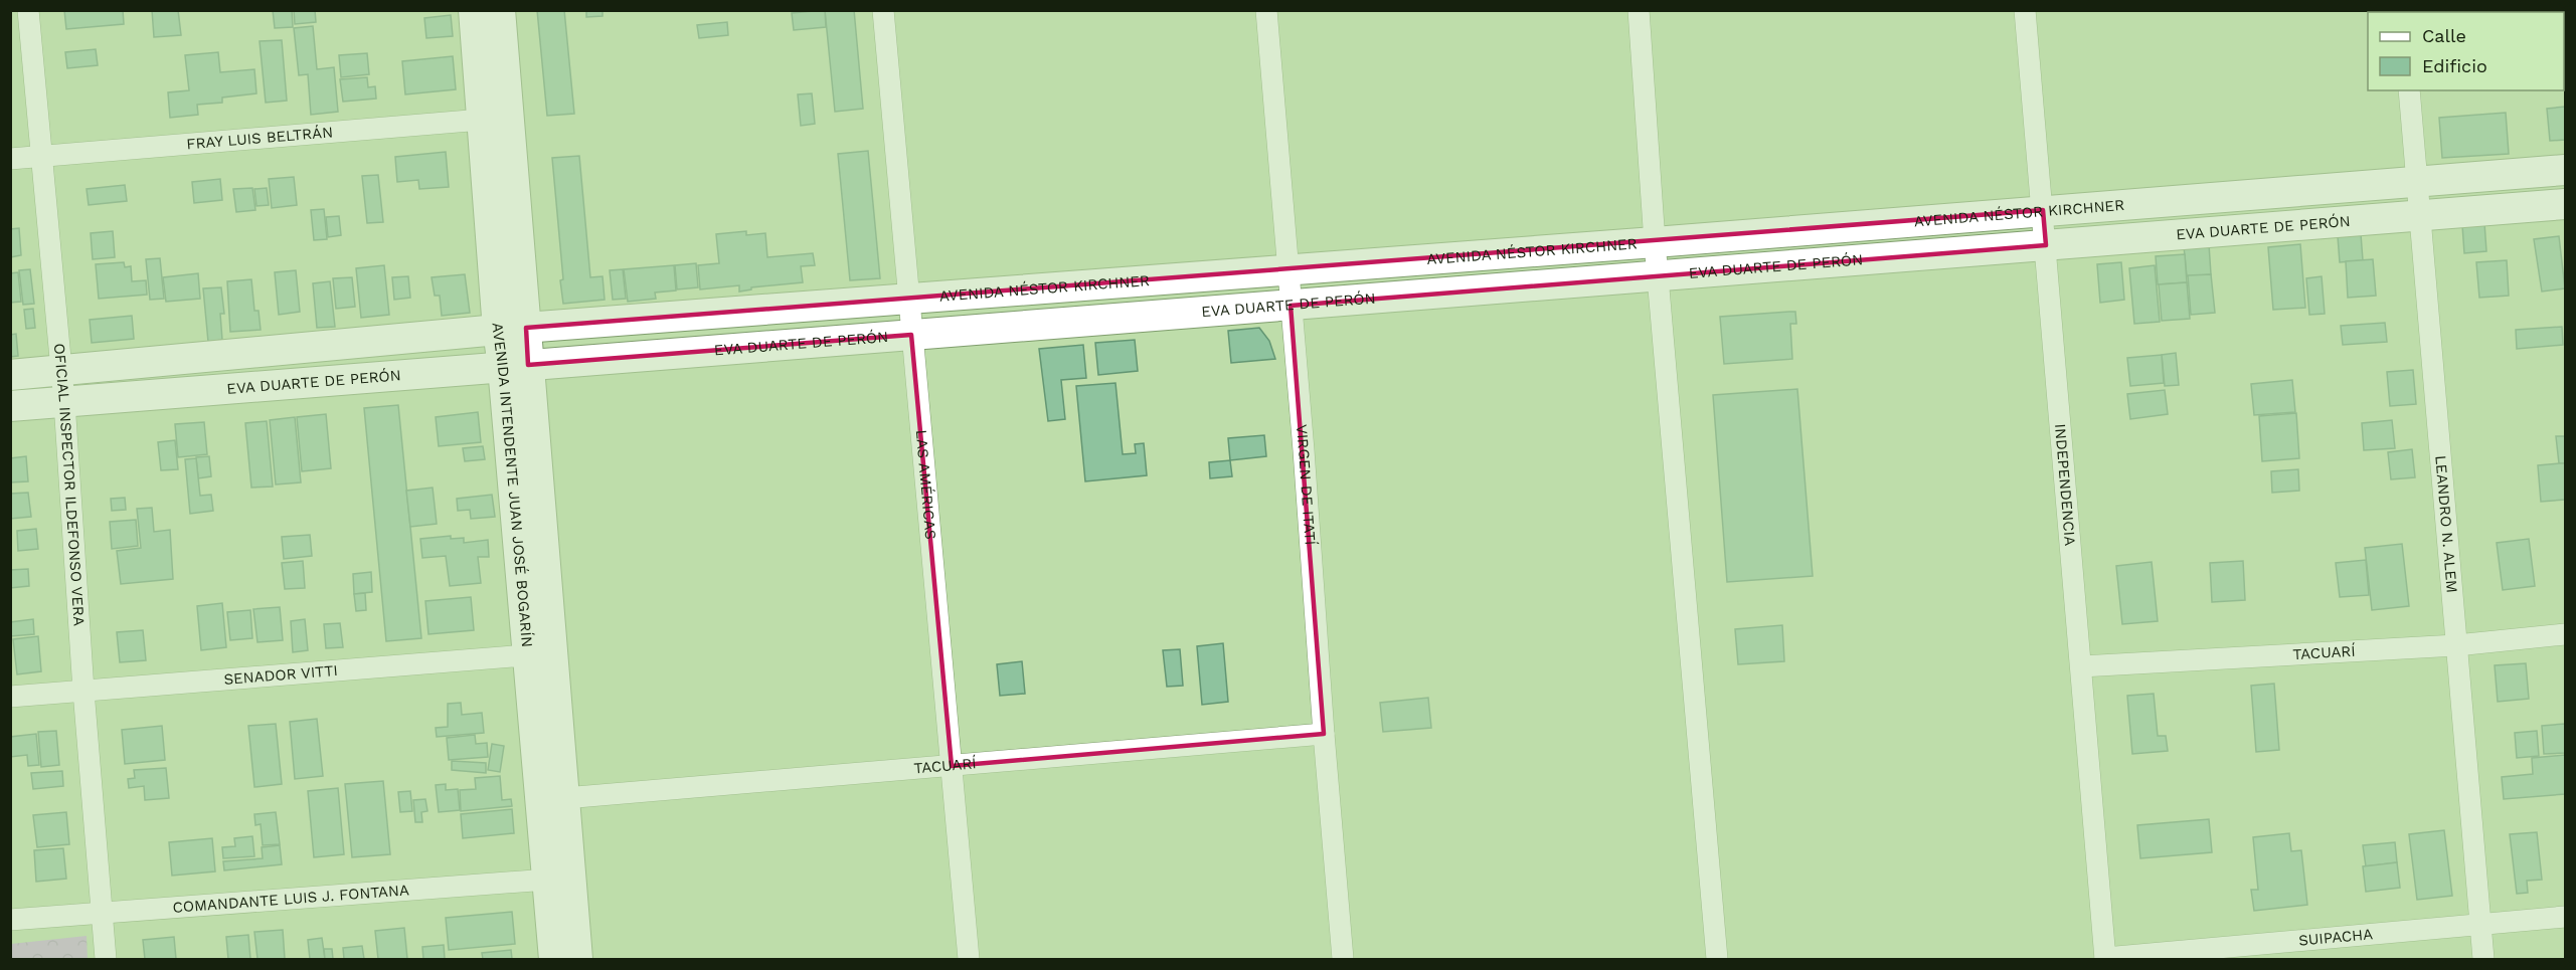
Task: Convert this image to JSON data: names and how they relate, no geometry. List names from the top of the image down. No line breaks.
{"streets":{"street":["FRAY LUIS BELTRÁN","AVENIDA NÉSTOR KIRCHNER","EVA DUARTE DE PERÓN","OFICIAL INSPECTOR ILDEFONSO VERA","VIRGEN DE ITATÍ","INDEPENDENCIA","AVENIDA INTENDENTE JUAN JOSÉ BOGARÍN","LAS AMÉRICAS","LEANDRO N. ALEM","TACUARÍ","SENADOR VITTI","COMANDANTE LUIS J. FONTANA","SUIPACHA"]},"crossings":[["FRAY LUIS BELTRÁN","OFICIAL INSPECTOR ILDEFONSO VERA"],["FRAY LUIS BELTRÁN","AVENIDA INTENDENTE JUAN JOSÉ BOGARÍN"],["AVENIDA NÉSTOR KIRCHNER","VIRGEN DE ITATÍ"],["AVENIDA NÉSTOR KIRCHNER","INDEPENDENCIA"],["AVENIDA NÉSTOR KIRCHNER","AVENIDA INTENDENTE JUAN JOSÉ BOGARÍN"],["AVENIDA NÉSTOR KIRCHNER","LAS AMÉRICAS"],["AVENIDA NÉSTOR KIRCHNER","LEANDRO N. ALEM"],["EVA DUARTE DE PERÓN","OFICIAL INSPECTOR ILDEFONSO VERA"],["EVA DUARTE DE PERÓN","VIRGEN DE ITATÍ"],["EVA DUARTE DE PERÓN","INDEPENDENCIA"],["EVA DUARTE DE PERÓN","AVENIDA INTENDENTE JUAN JOSÉ BOGARÍN"],["EVA DUARTE DE PERÓN","LAS AMÉRICAS"],["EVA DUARTE DE PERÓN","LEANDRO N. ALEM"],["OFICIAL INSPECTOR ILDEFONSO VERA","SENADOR VITTI"],["OFICIAL INSPECTOR ILDEFONSO VERA","COMANDANTE LUIS J. FONTANA"],["VIRGEN DE ITATÍ","TACUARÍ"],["INDEPENDENCIA","TACUARÍ"],["INDEPENDENCIA","SUIPACHA"],["AVENIDA INTENDENTE JUAN JOSÉ BOGARÍN","TACUARÍ"],["AVENIDA INTENDENTE JUAN JOSÉ BOGARÍN","SENADOR VITTI"],["AVENIDA INTENDENTE JUAN JOSÉ BOGARÍN","COMANDANTE LUIS J. FONTANA"],["LAS AMÉRICAS","TACUARÍ"],["LEANDRO N. ALEM","TACUARÍ"],["LEANDRO N. ALEM","SUIPACHA"]],"legend":["Calle","Edificio"]}
